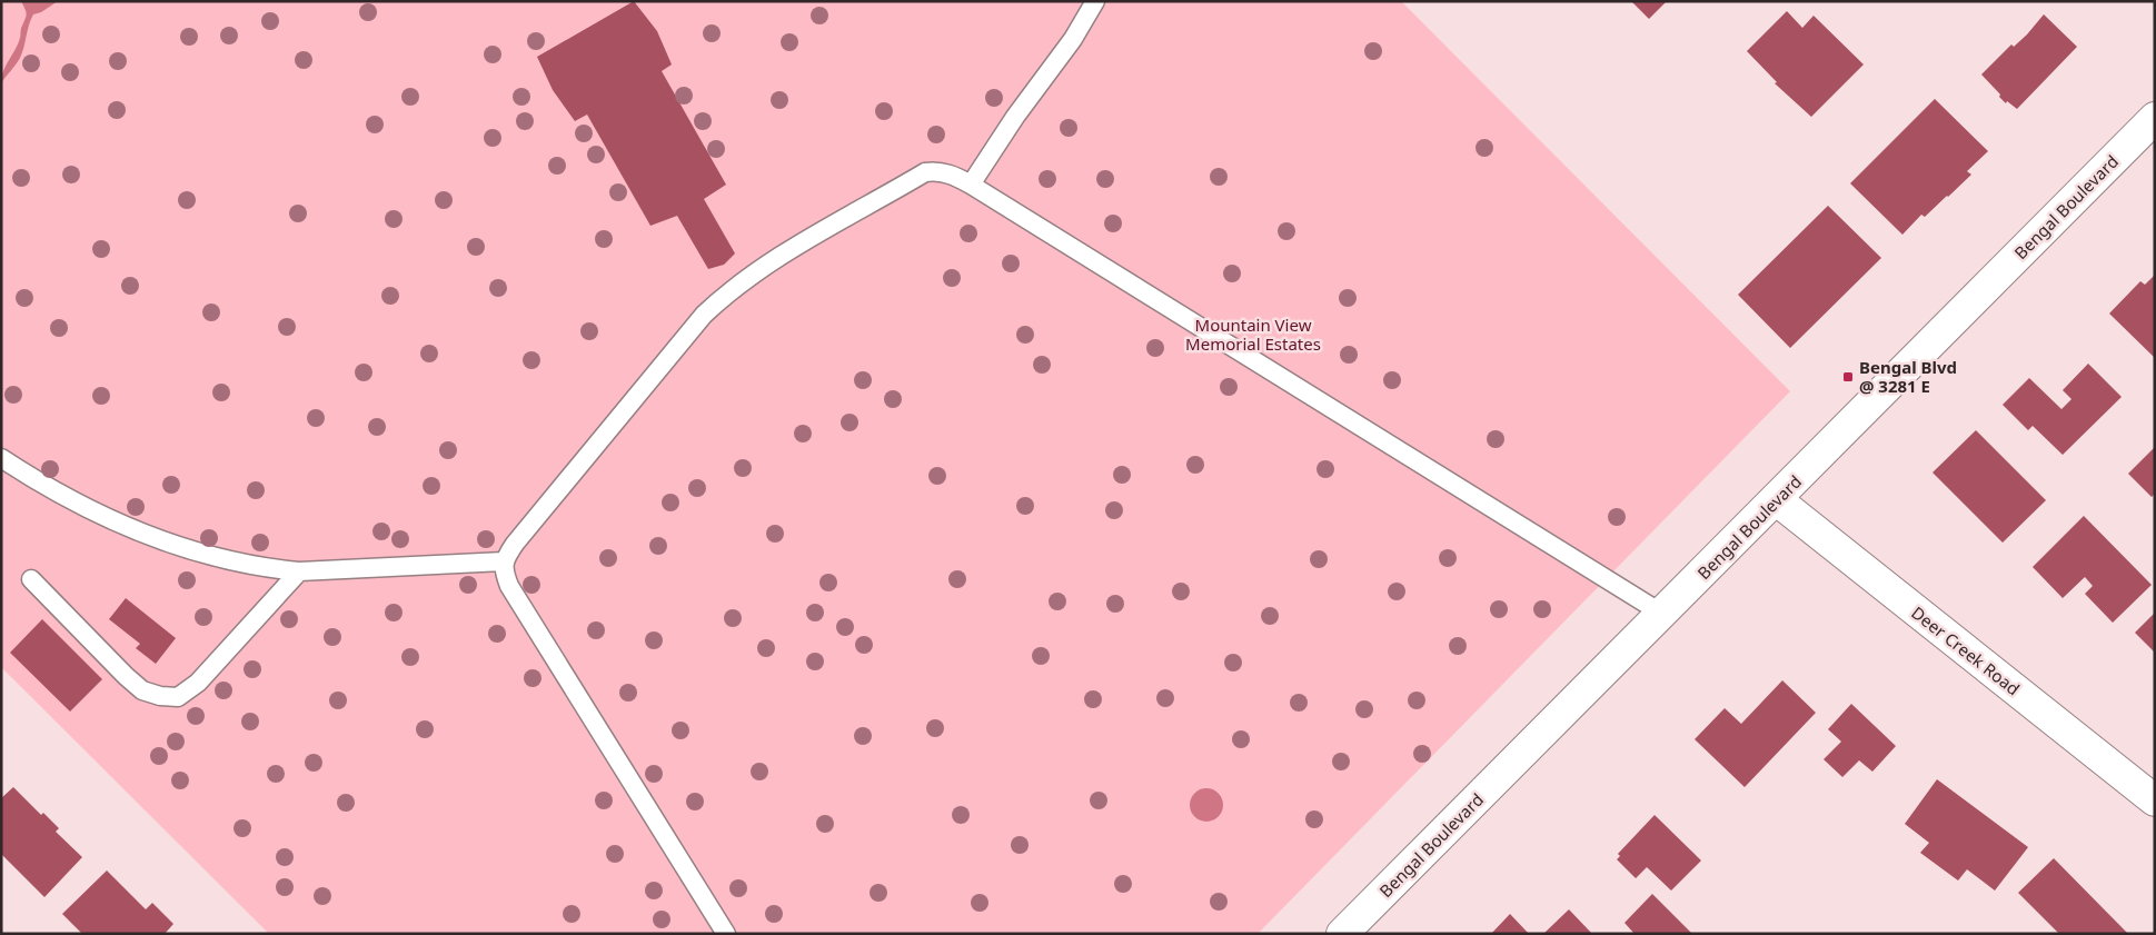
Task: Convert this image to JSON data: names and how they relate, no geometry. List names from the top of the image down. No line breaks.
{"streets":{"main road":["Bengal Boulevard","Deer Creek Road"]},"crossings":[["Bengal Boulevard","Deer Creek Road"]],"parks":["Mountain View Memorial Estates"],"places":{"transit":["Bengal Blvd @ 3281 E"]}}
